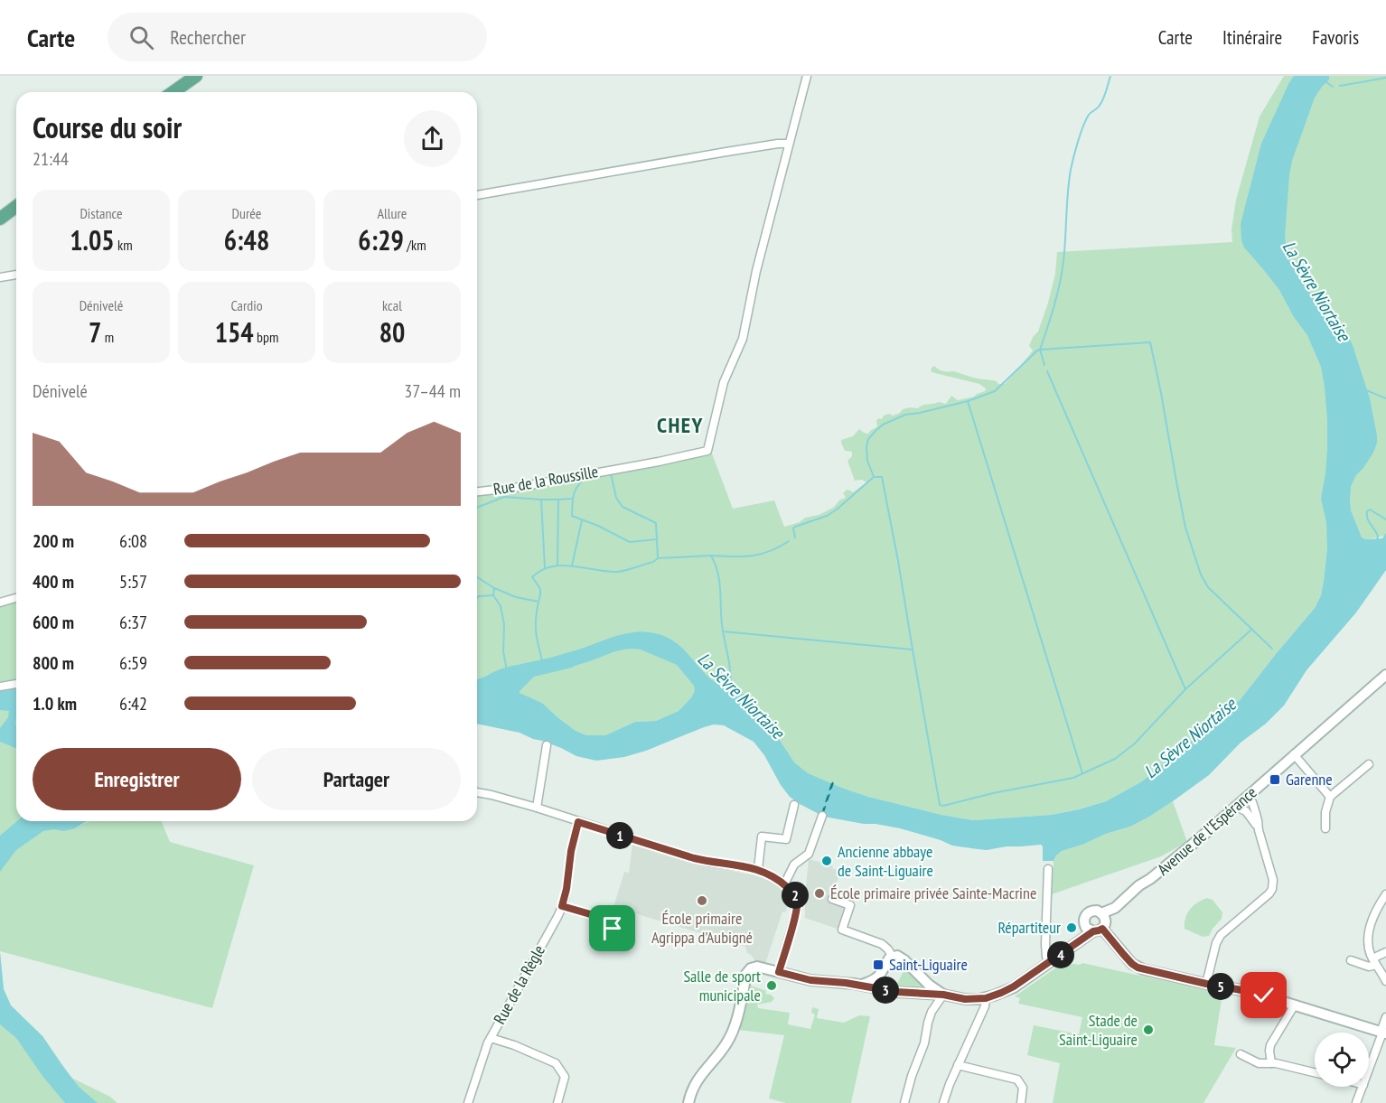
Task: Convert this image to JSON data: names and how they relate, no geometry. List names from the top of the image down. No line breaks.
{"streets":{"street":["Rue de la Roussille","Avenue de l'Espérance","Rue de la Règle"]},"districts":["CHEY"],"water":["La Sèvre Niortaise"],"places":{"transit":["Garenne","Saint-Liguaire"],"other":["Ancienne abbaye de Saint-Liguaire","École primaire privée Sainte-Macrine","École primaire Agrippa d'Aubigné","Répartiteur","Salle de sport municipale","Stade de Saint-Liguaire"]},"page":{"header":"Carte","search":"Rechercher","nav":["Carte","Itinéraire","Favoris"],"heading":["Course du soir","21:44"],"stats":[["Distance","1.05 km"],["Durée","6:48"],["Allure","6:29 /km"],["Dénivelé","7 m"],["Cardio","154 bpm"],["kcal","80"]],"chart":["Dénivelé","37–44 m"],"list":[{"name":"200 m","note":"6:08"},{"name":"400 m","note":"5:57"},{"name":"600 m","note":"6:37"},{"name":"800 m","note":"6:59"},{"name":"1.0 km","note":"6:42"}],"buttons":["Enregistrer","Partager"],"pins":["1","2","4","5","3"]}}
